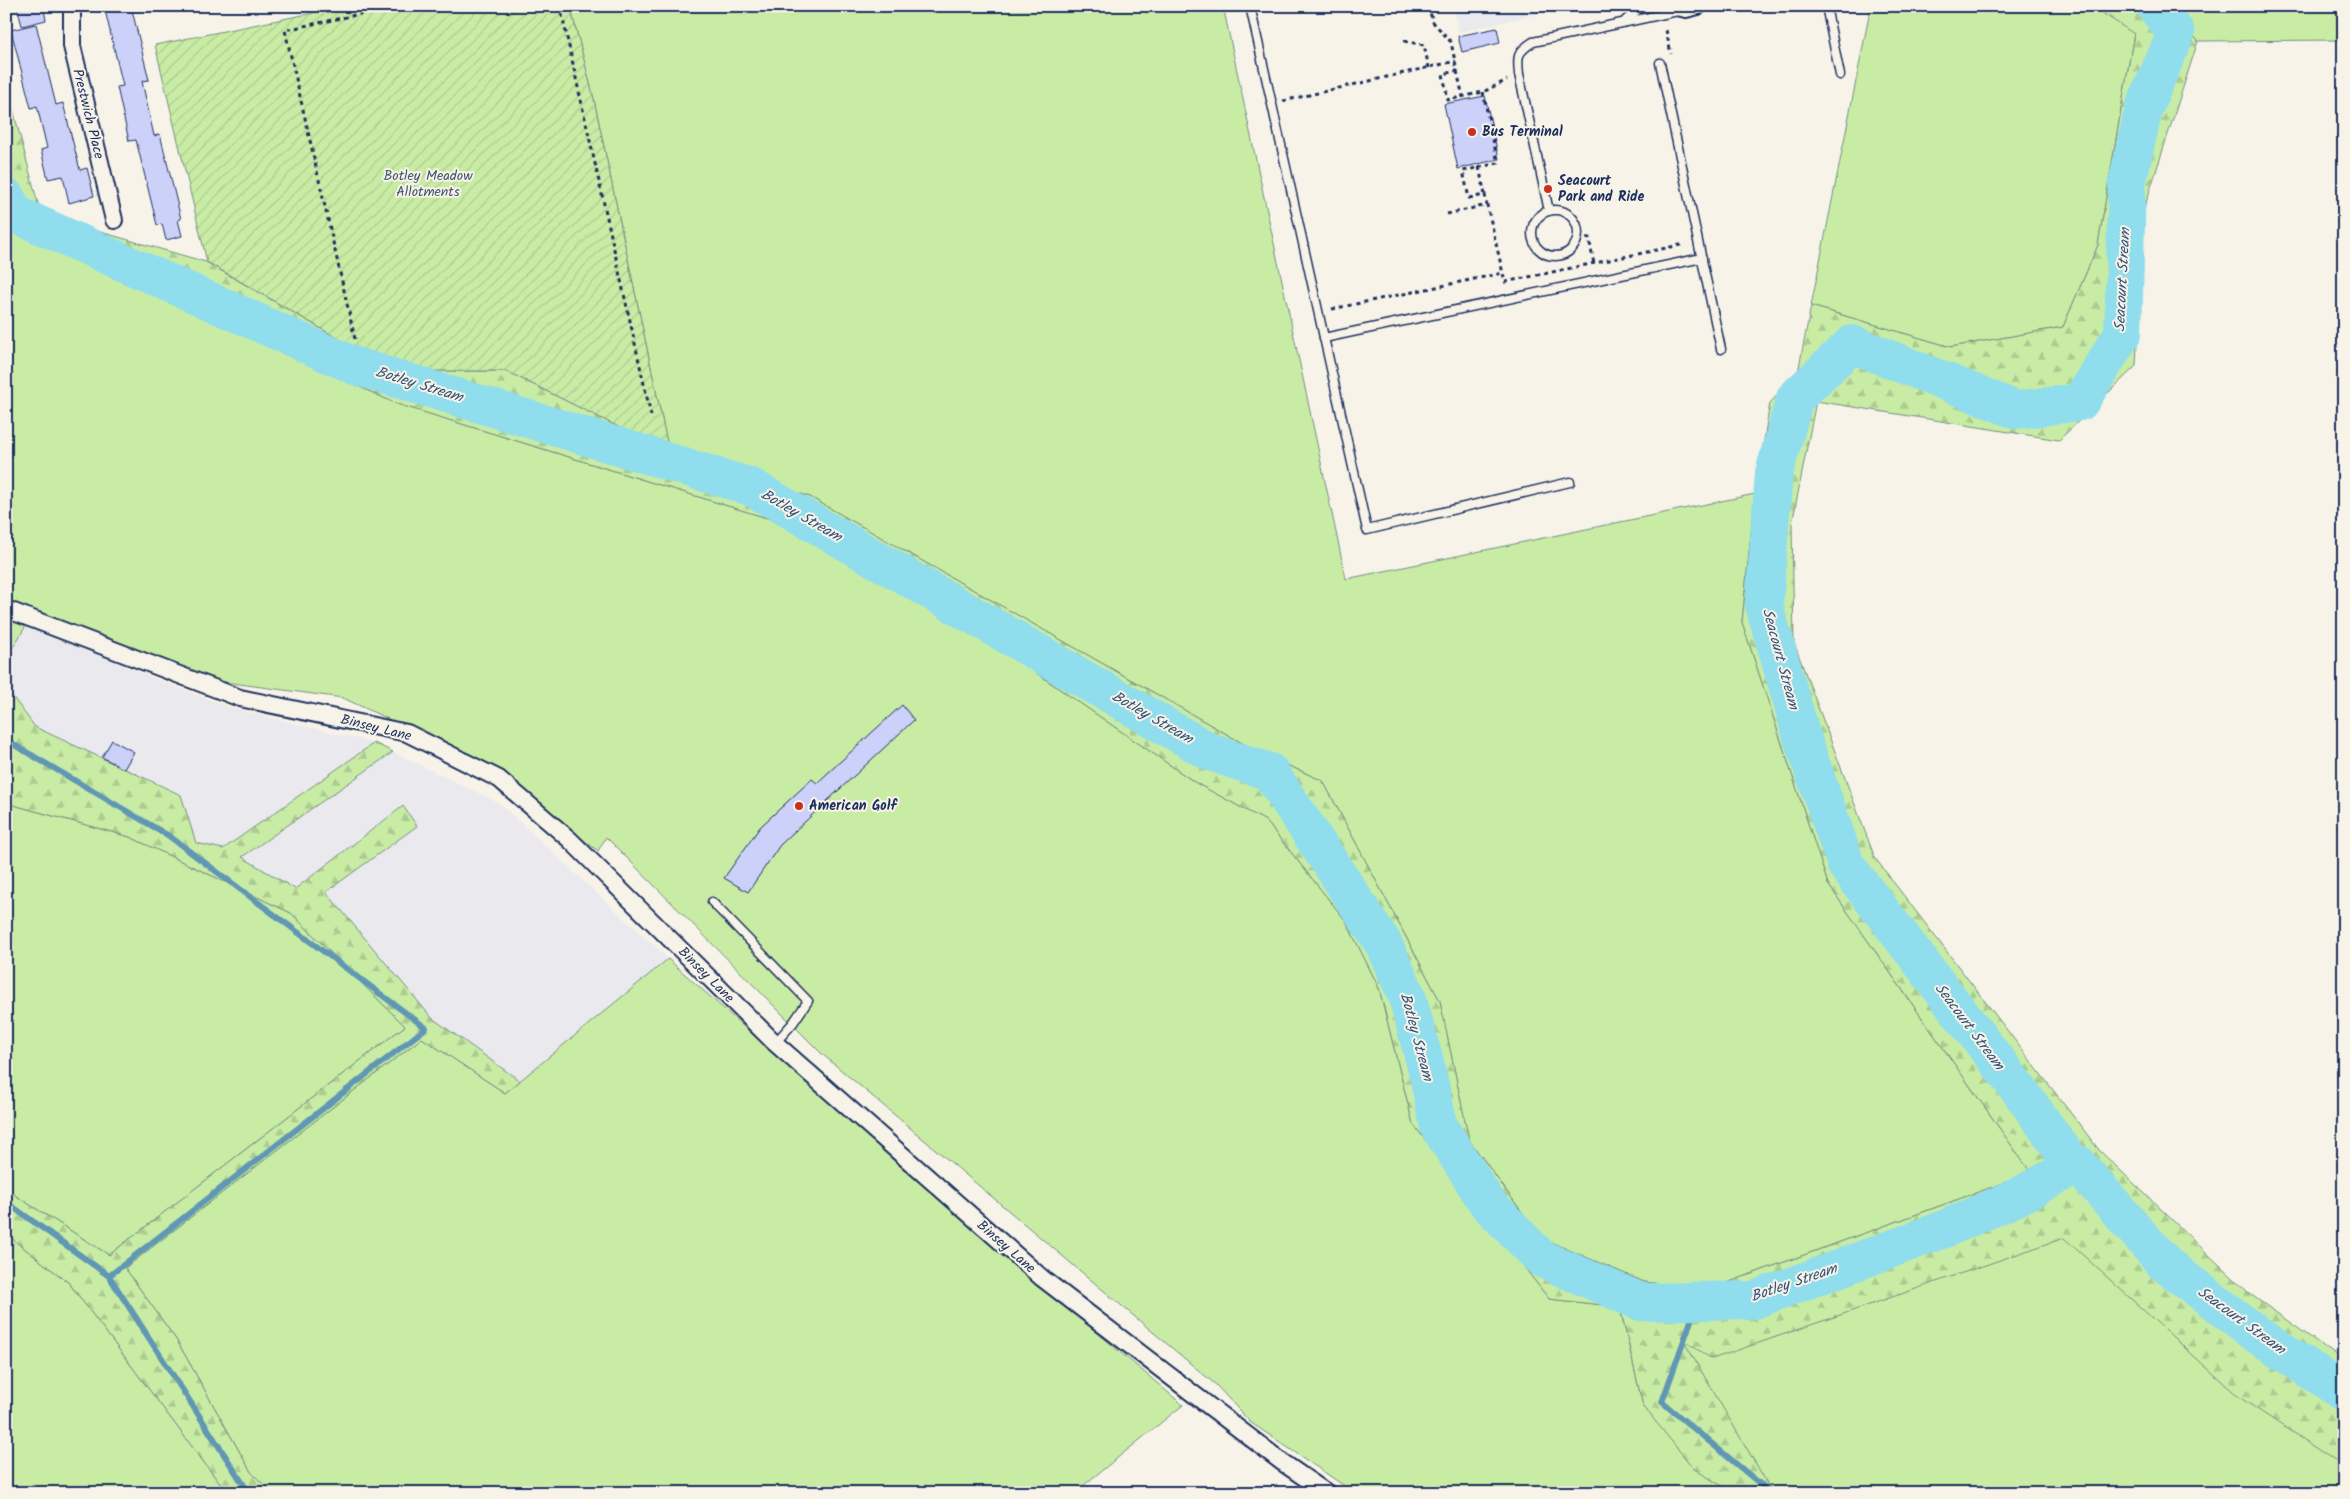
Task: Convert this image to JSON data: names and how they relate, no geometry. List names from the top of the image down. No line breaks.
{"streets":{"street":["Prestwich Place","Binsey Lane"]},"water":["Seacourt Stream","Botley Stream"],"parks":["Botley Meadow Allotments"],"places":["Bus Terminal","Seacourt Park and Ride","American Golf"]}
